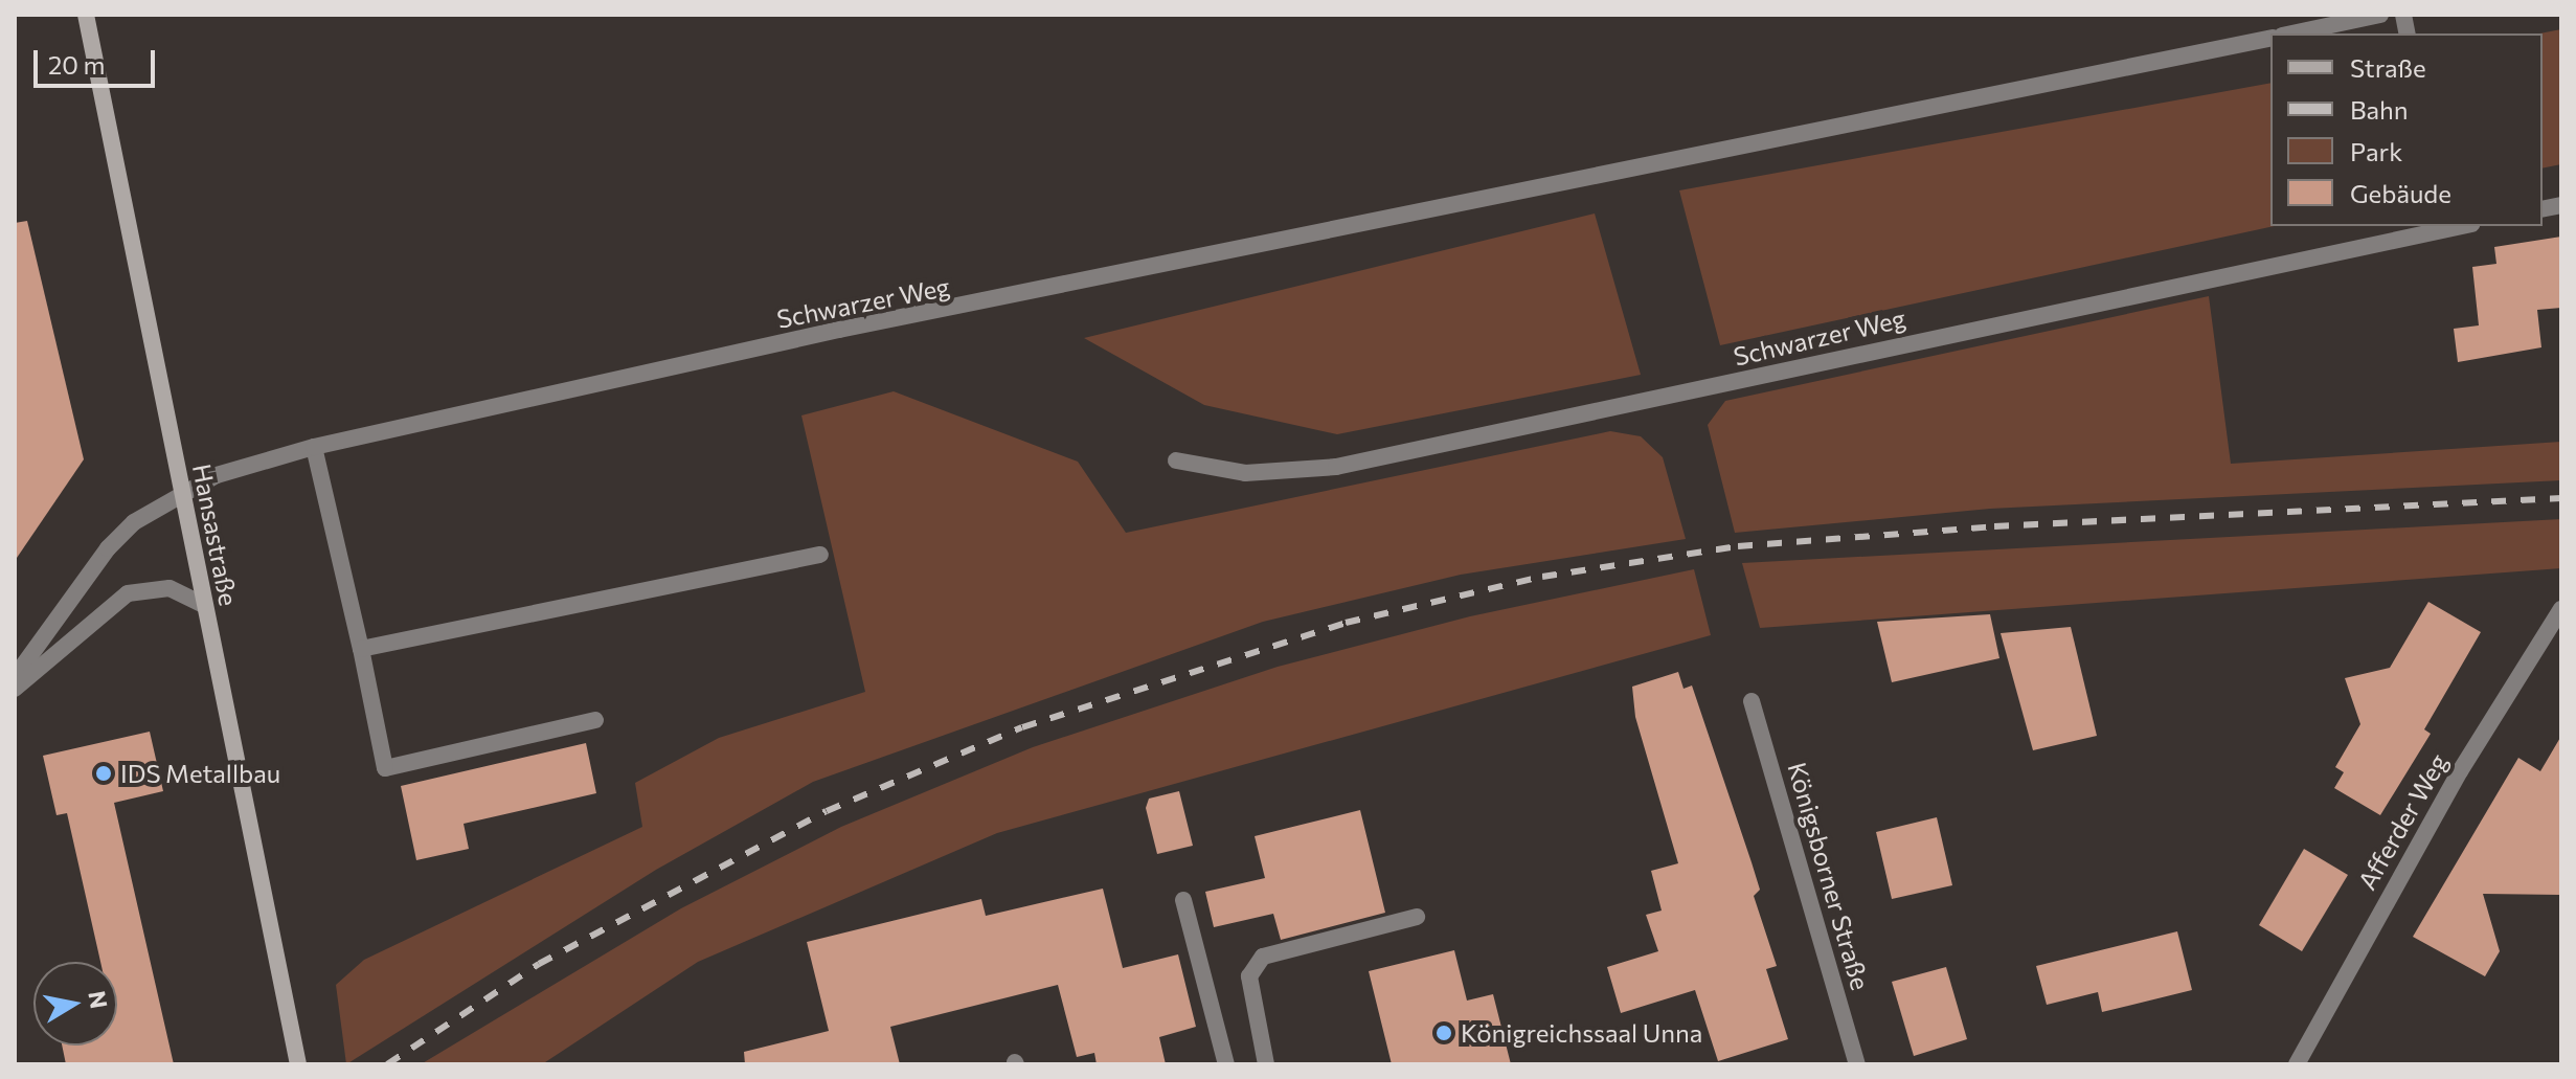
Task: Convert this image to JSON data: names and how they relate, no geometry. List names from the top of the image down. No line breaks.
{"streets":{"main road":["Hansastraße"],"street":["Schwarzer Weg","Afferder Weg","Königsborner Straße"]},"crossings":[["Schwarzer Weg","Hansastraße"]],"places":["IDS Metallbau","Königreichssaal Unna"],"legend":["Straße","Bahn","Park","Gebäude"],"scale_bar":"20 m","north":"right"}
